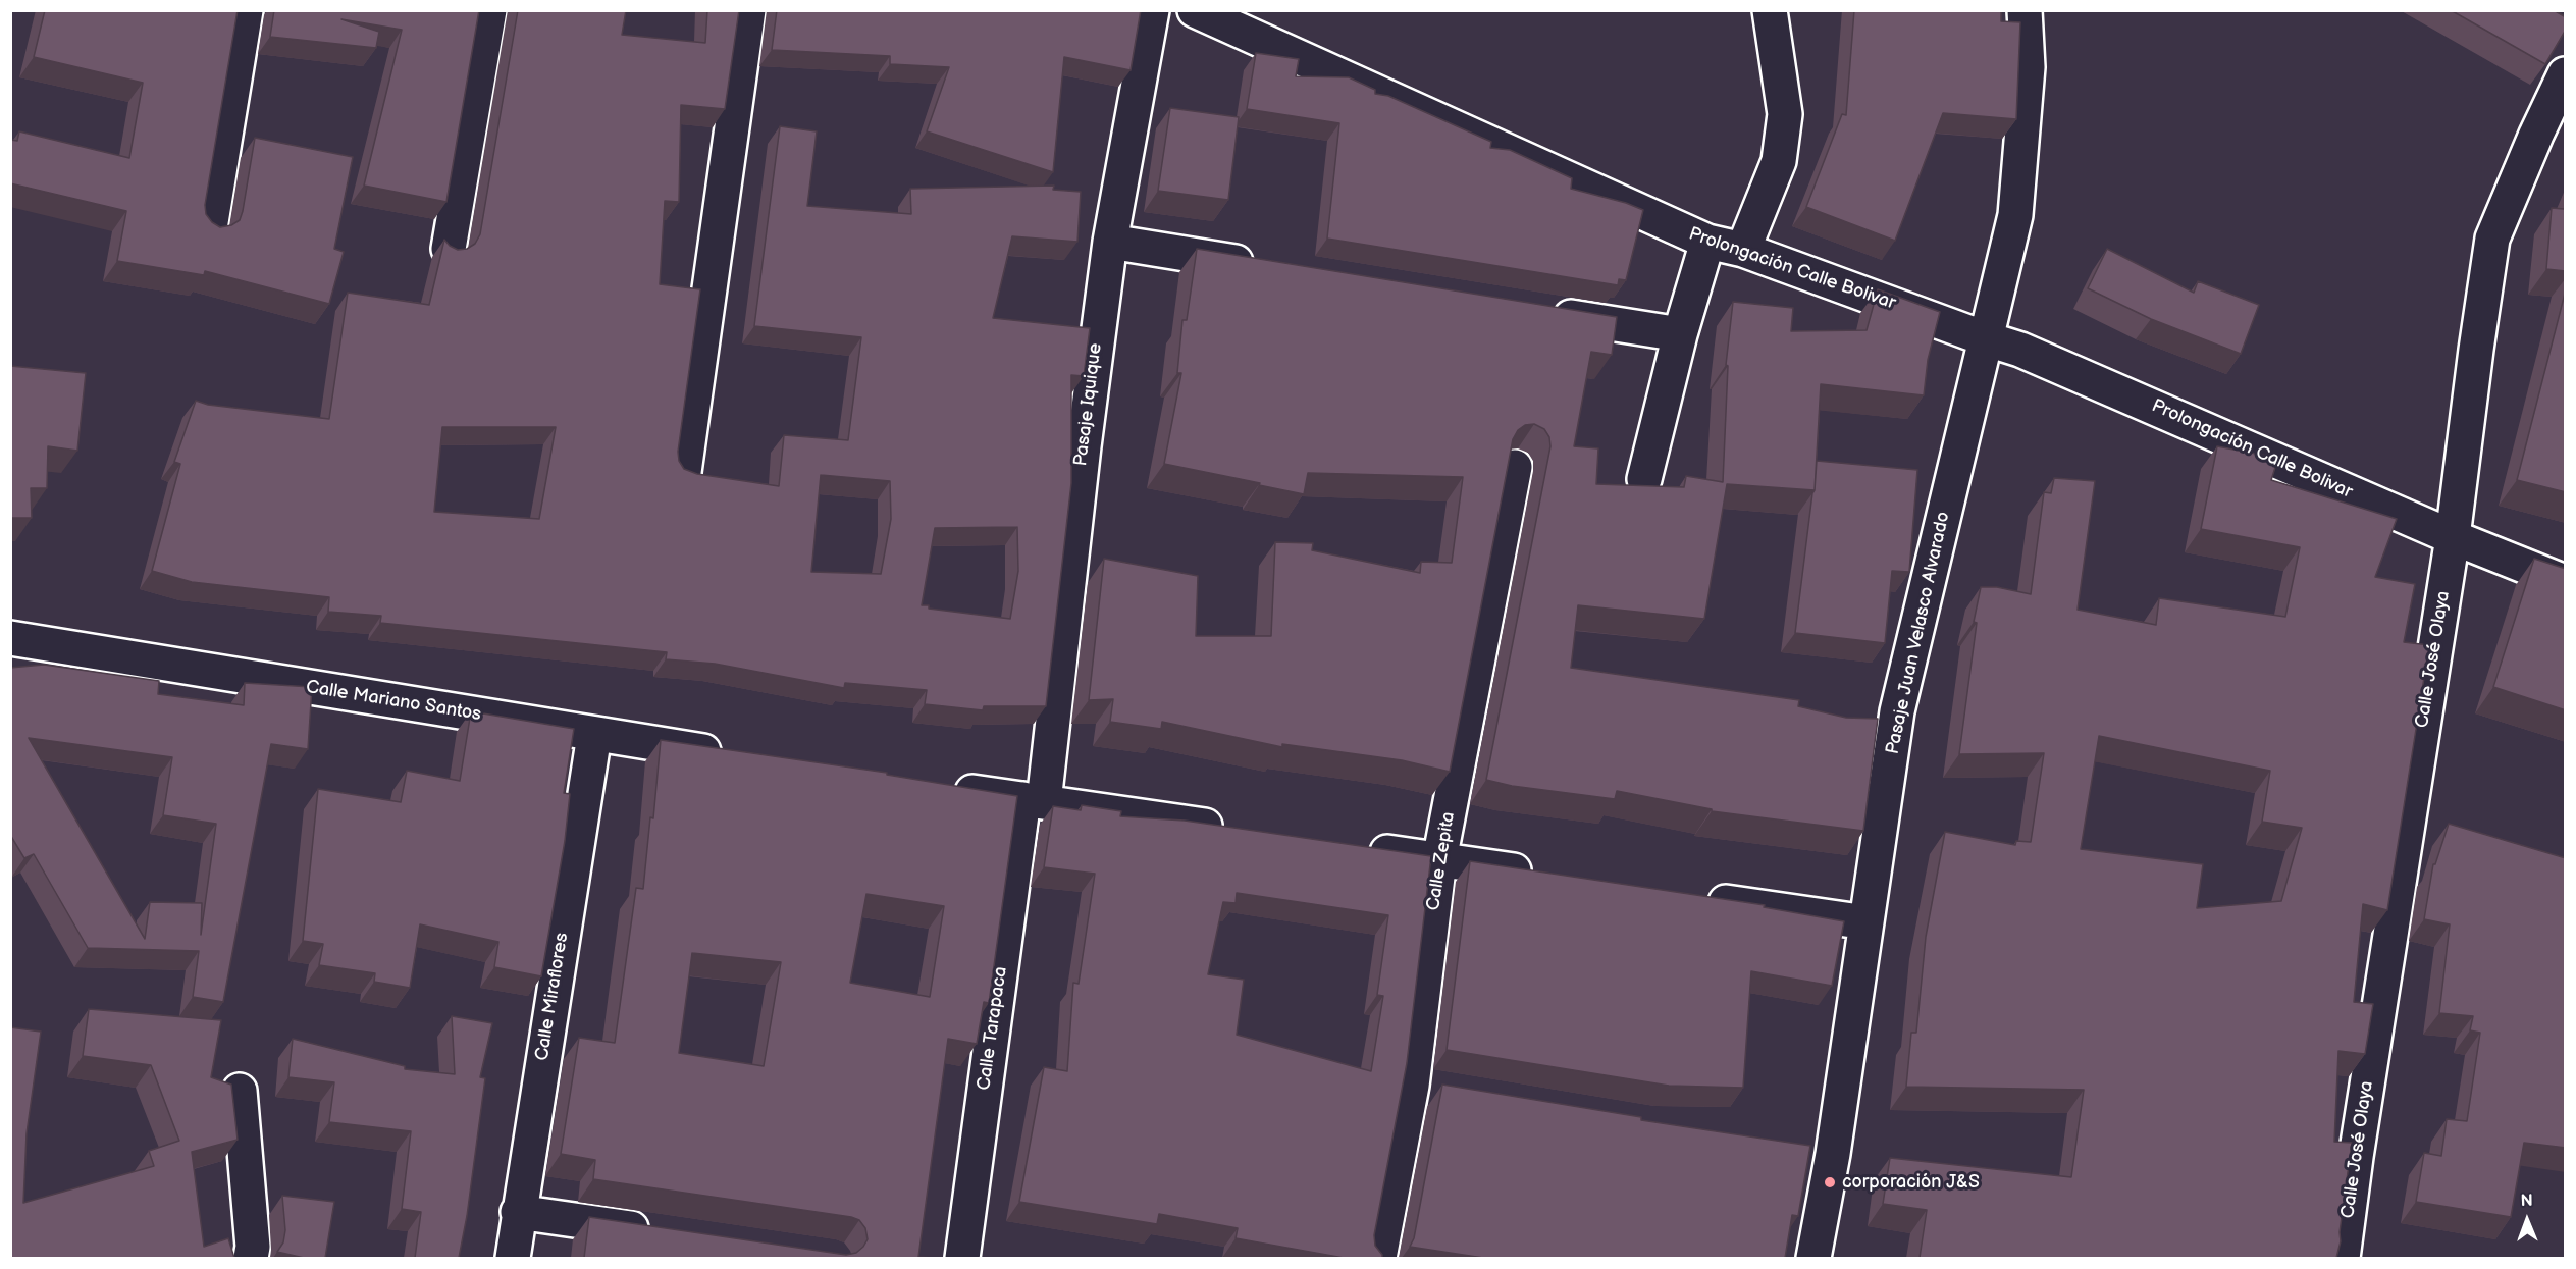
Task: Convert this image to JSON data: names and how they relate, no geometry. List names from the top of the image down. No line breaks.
{"streets":{"street":["Prolongación Calle Bolivar","Pasaje Iquique","Pasaje Juan Velasco Alvarado","Calle José Olaya","Calle Mariano Santos","Calle Zepita","Calle Miraflores","Calle Tarapaca"]},"crossings":[["Prolongación Calle Bolivar","Pasaje Juan Velasco Alvarado"],["Prolongación Calle Bolivar","Calle José Olaya"],["Pasaje Iquique","Calle Tarapaca"],["Calle Mariano Santos","Calle Miraflores"]],"places":["corporación J&S"],"north":"top"}
